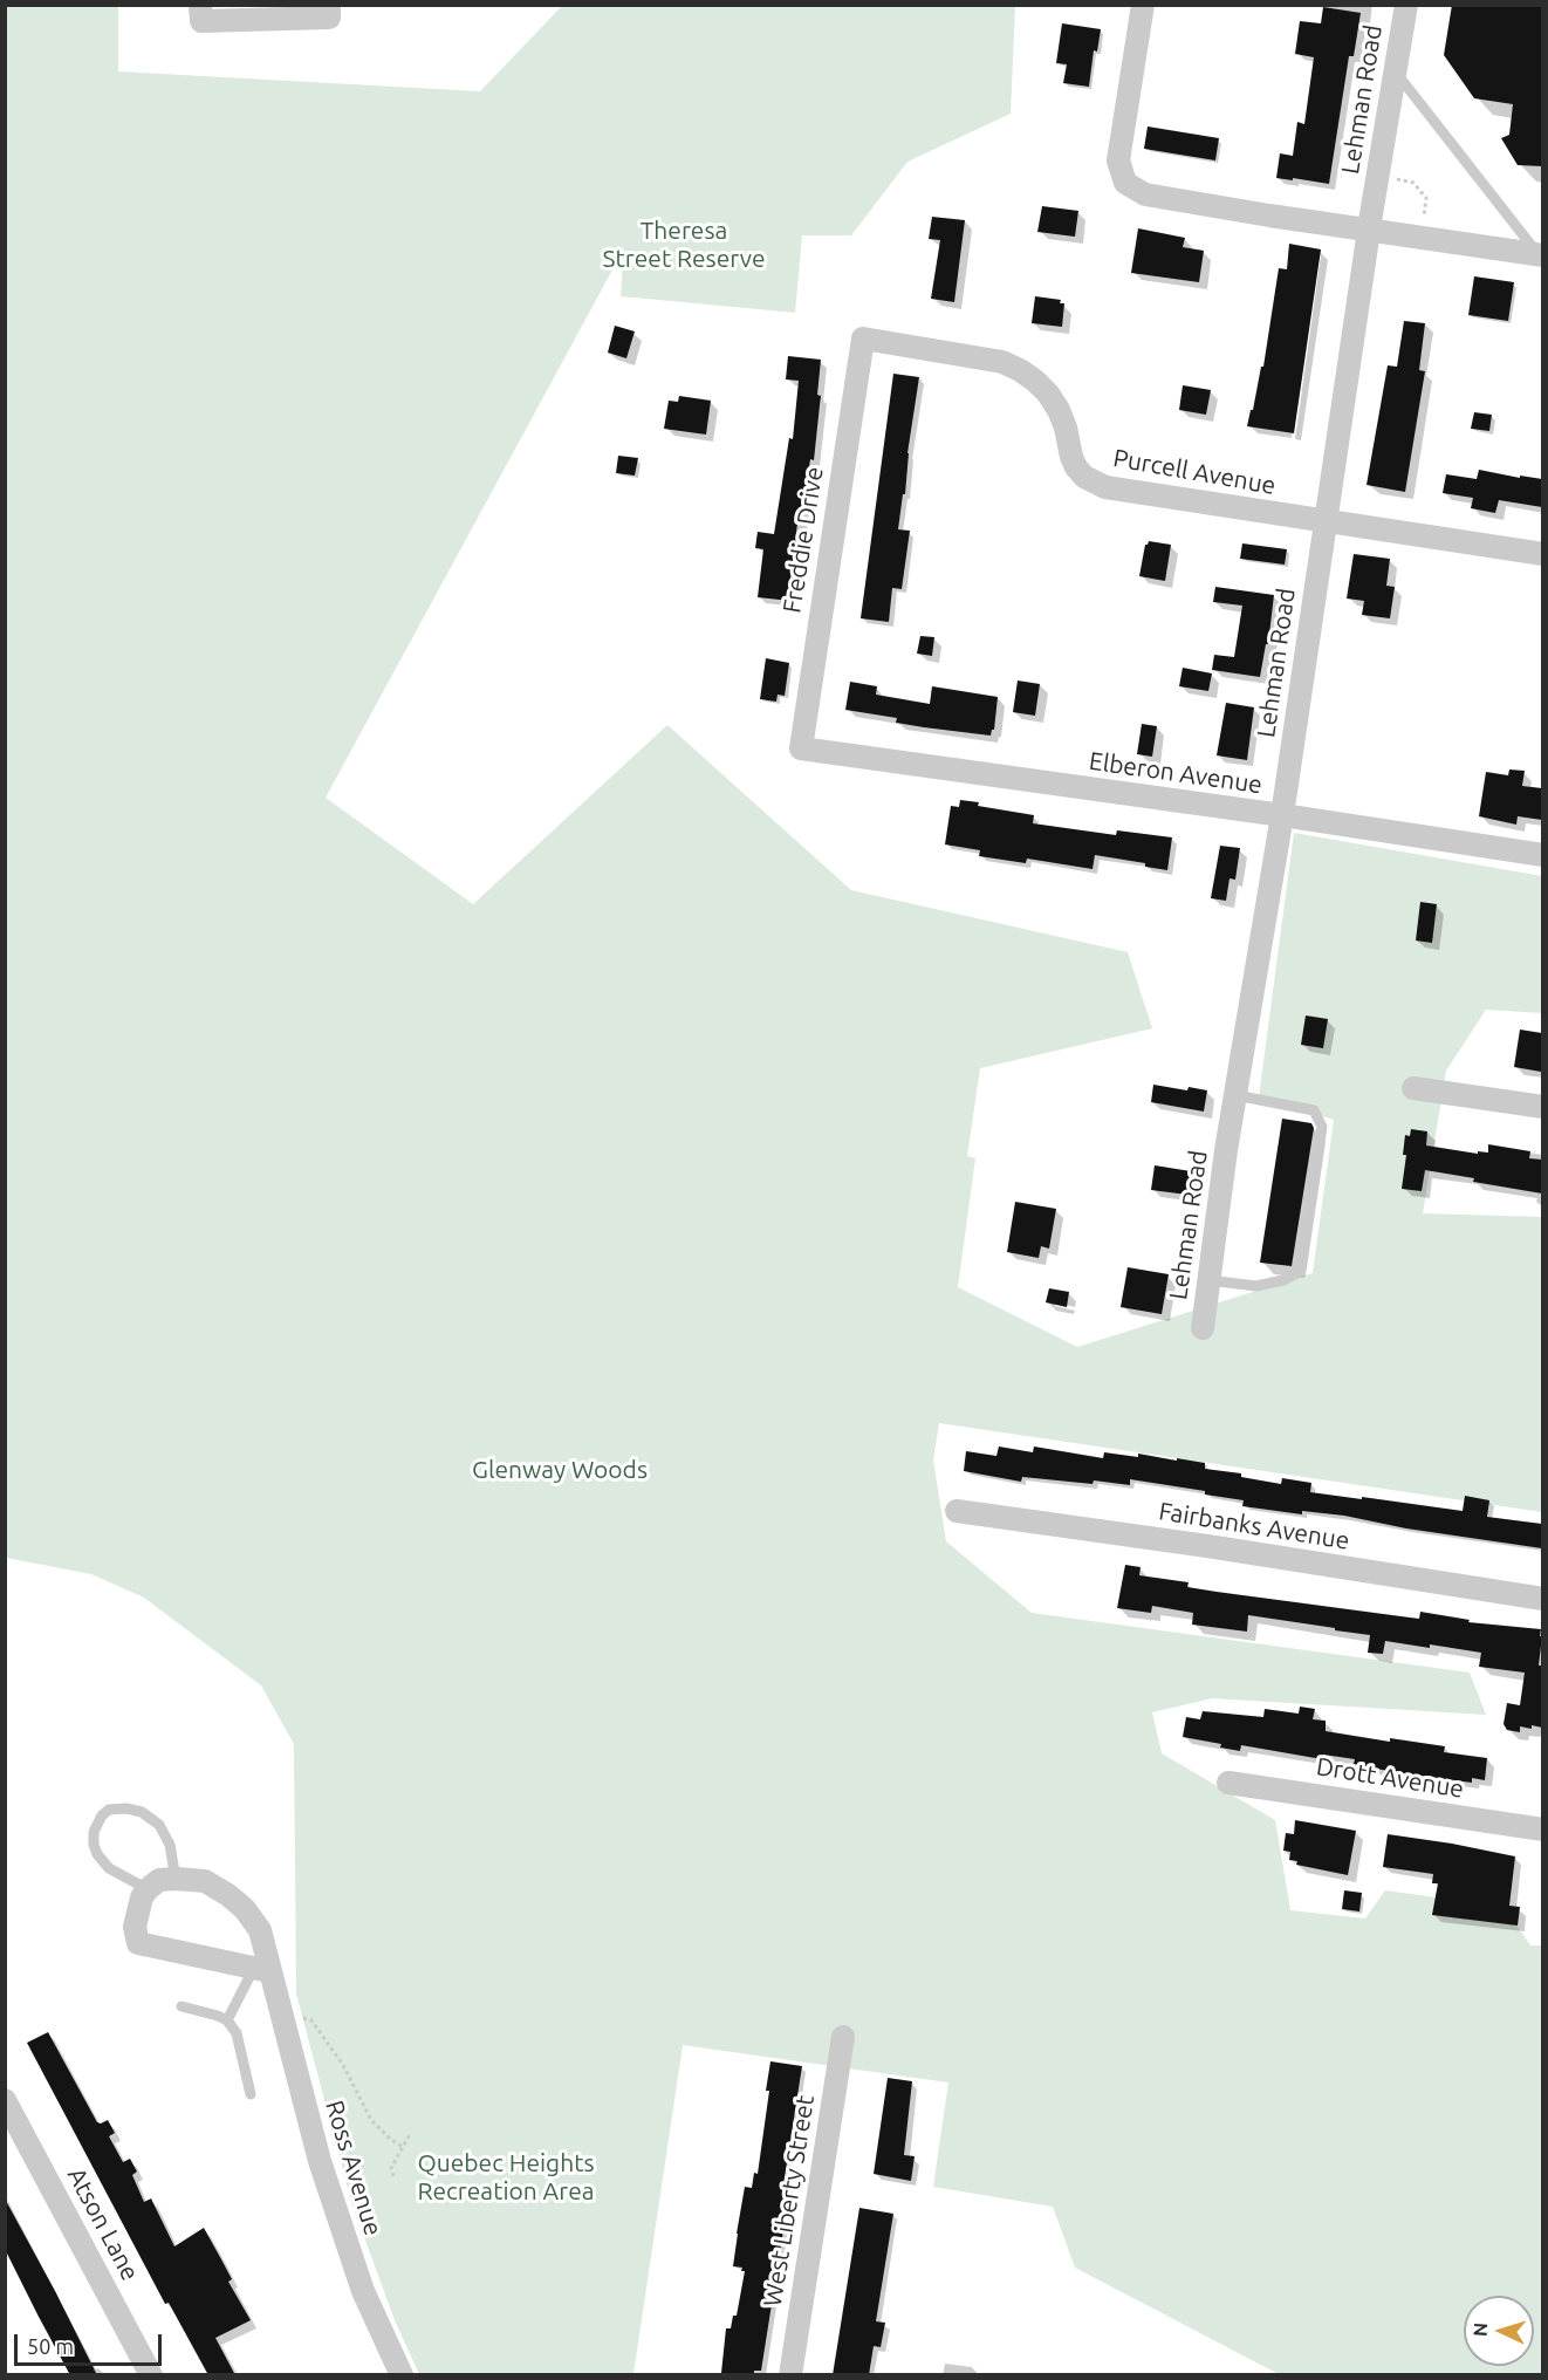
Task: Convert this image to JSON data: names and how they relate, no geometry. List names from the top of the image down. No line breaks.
{"streets":{"street":["Lehman Road","Purcell Avenue","Freddie Drive","Elberon Avenue","Fairbanks Avenue","Drott Avenue","Ross Avenue","West Liberty Street","Atson Lane"]},"crossings":[["Lehman Road","Purcell Avenue"],["Lehman Road","Elberon Avenue"],["Purcell Avenue","Freddie Drive"],["Freddie Drive","Elberon Avenue"]],"parks":["Theresa Street Reserve","Glenway Woods","Quebec Heights Recreation Area"],"scale_bar":"50 m","north":"left"}
